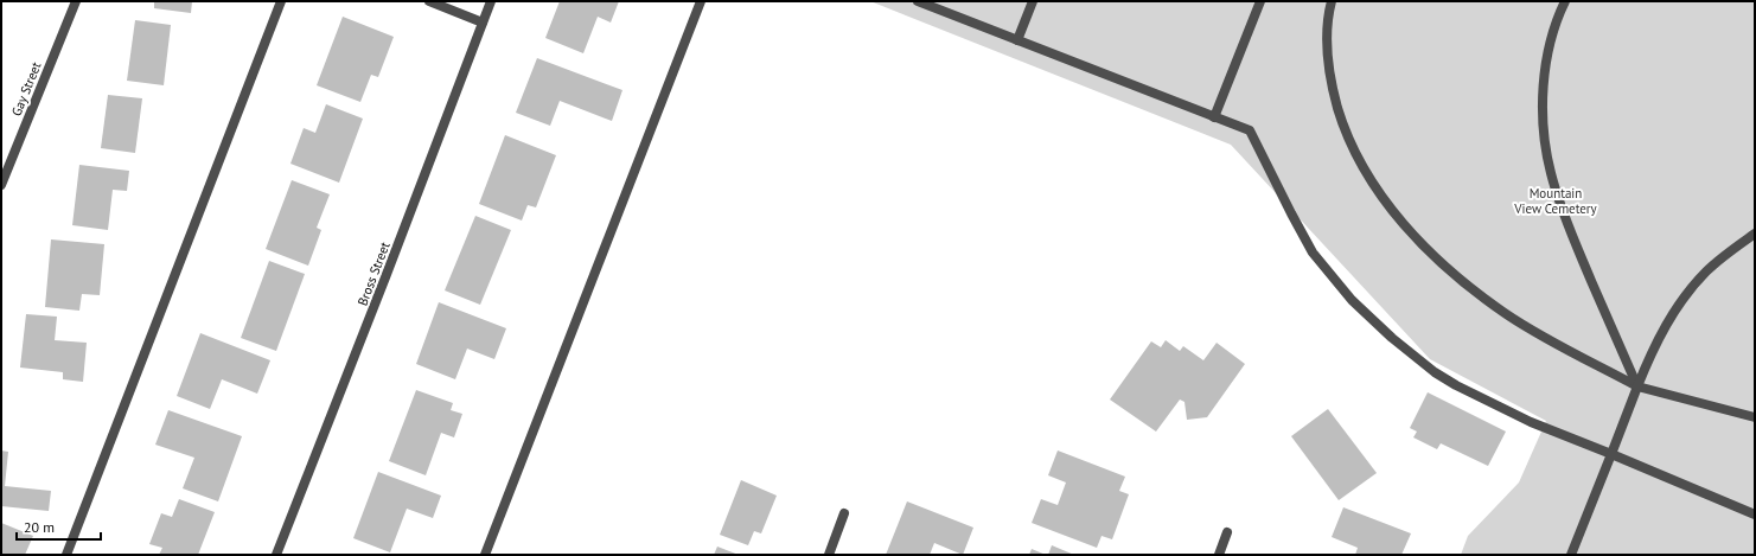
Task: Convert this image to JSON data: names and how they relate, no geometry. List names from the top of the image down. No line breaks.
{"streets":{"street":["Gay Street","Bross Street"]},"parks":["Mountain View Cemetery"],"scale_bar":"20 m"}
